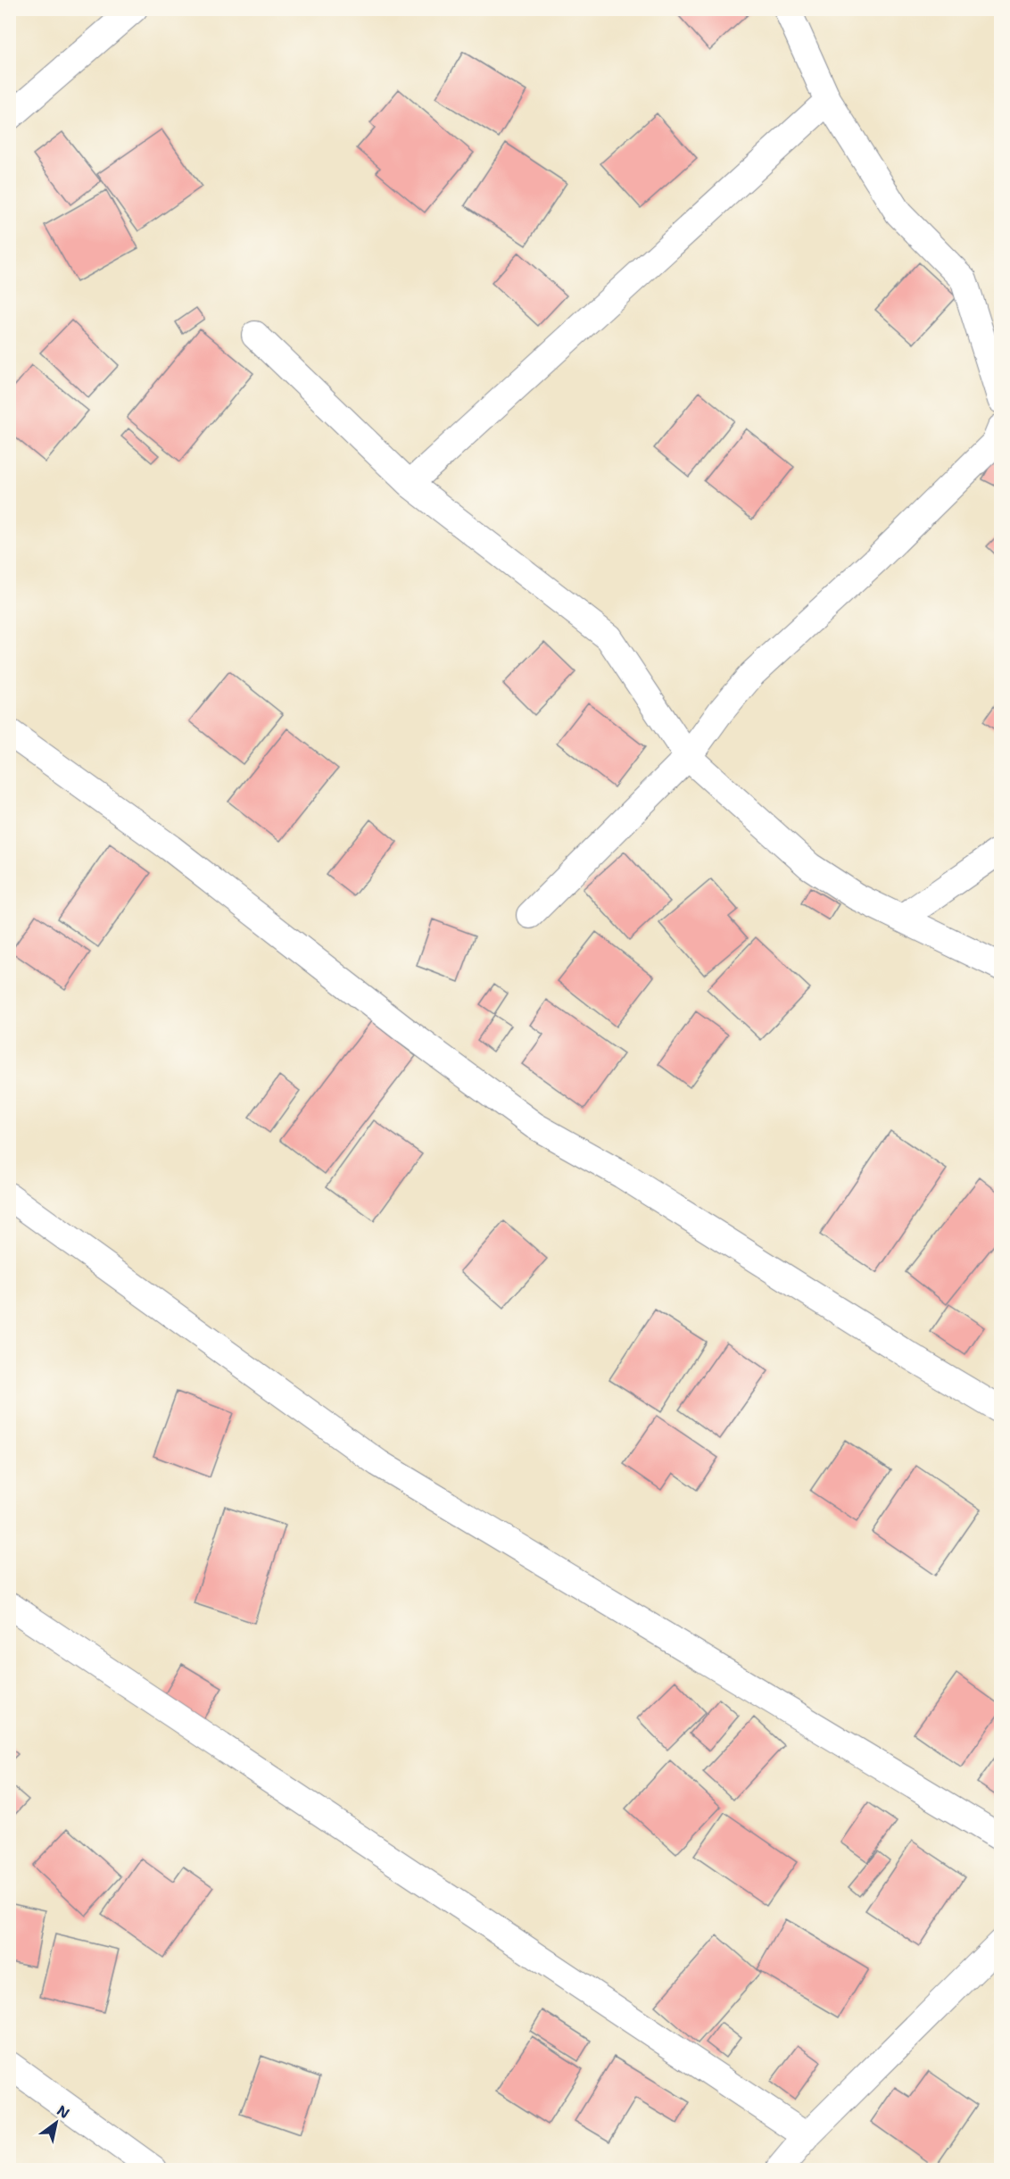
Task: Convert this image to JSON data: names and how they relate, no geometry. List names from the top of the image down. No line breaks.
{"north":"top right"}
